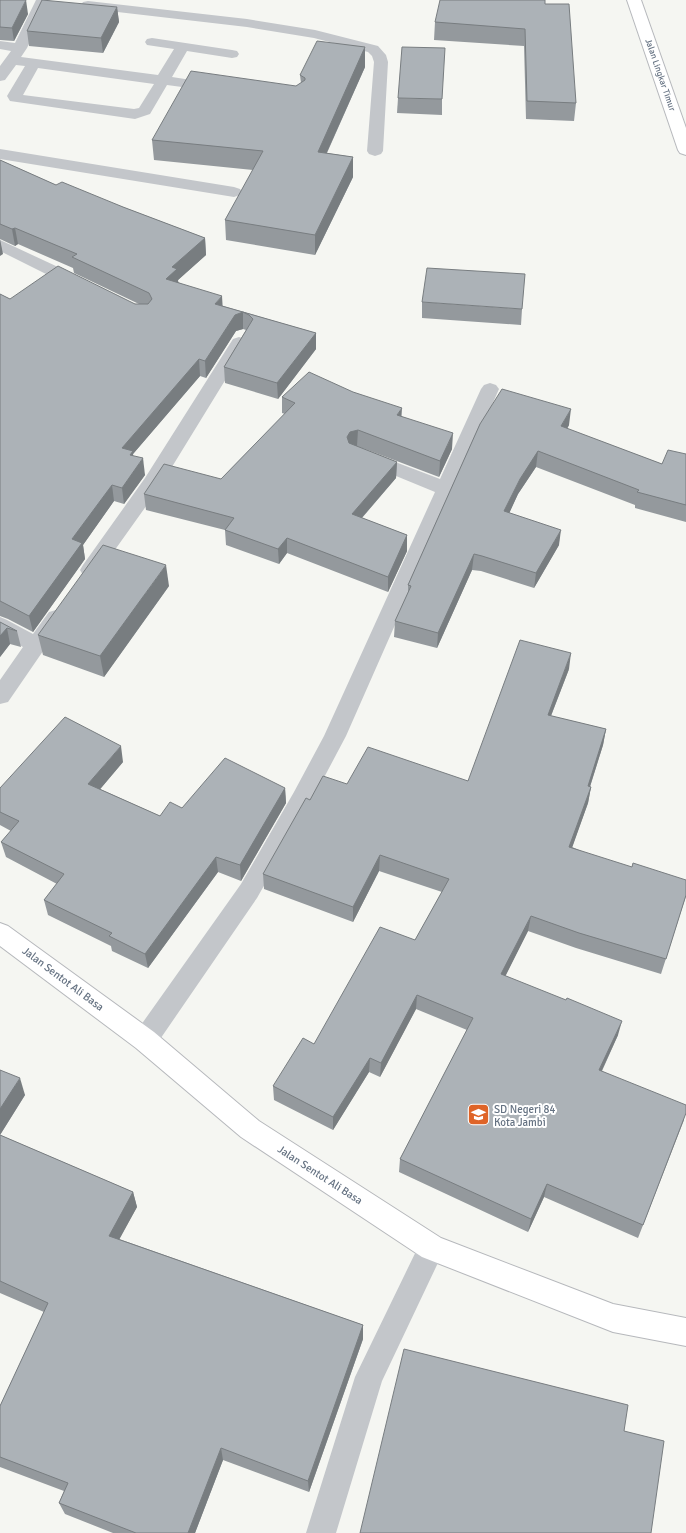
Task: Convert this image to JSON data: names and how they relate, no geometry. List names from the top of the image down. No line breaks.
{"streets":{"highway":["Jalan Lingkar Timur","Jalan Sentot Ali Basa"]},"places":{"school or university":["SD Negeri 84 Kota Jambi"]}}
